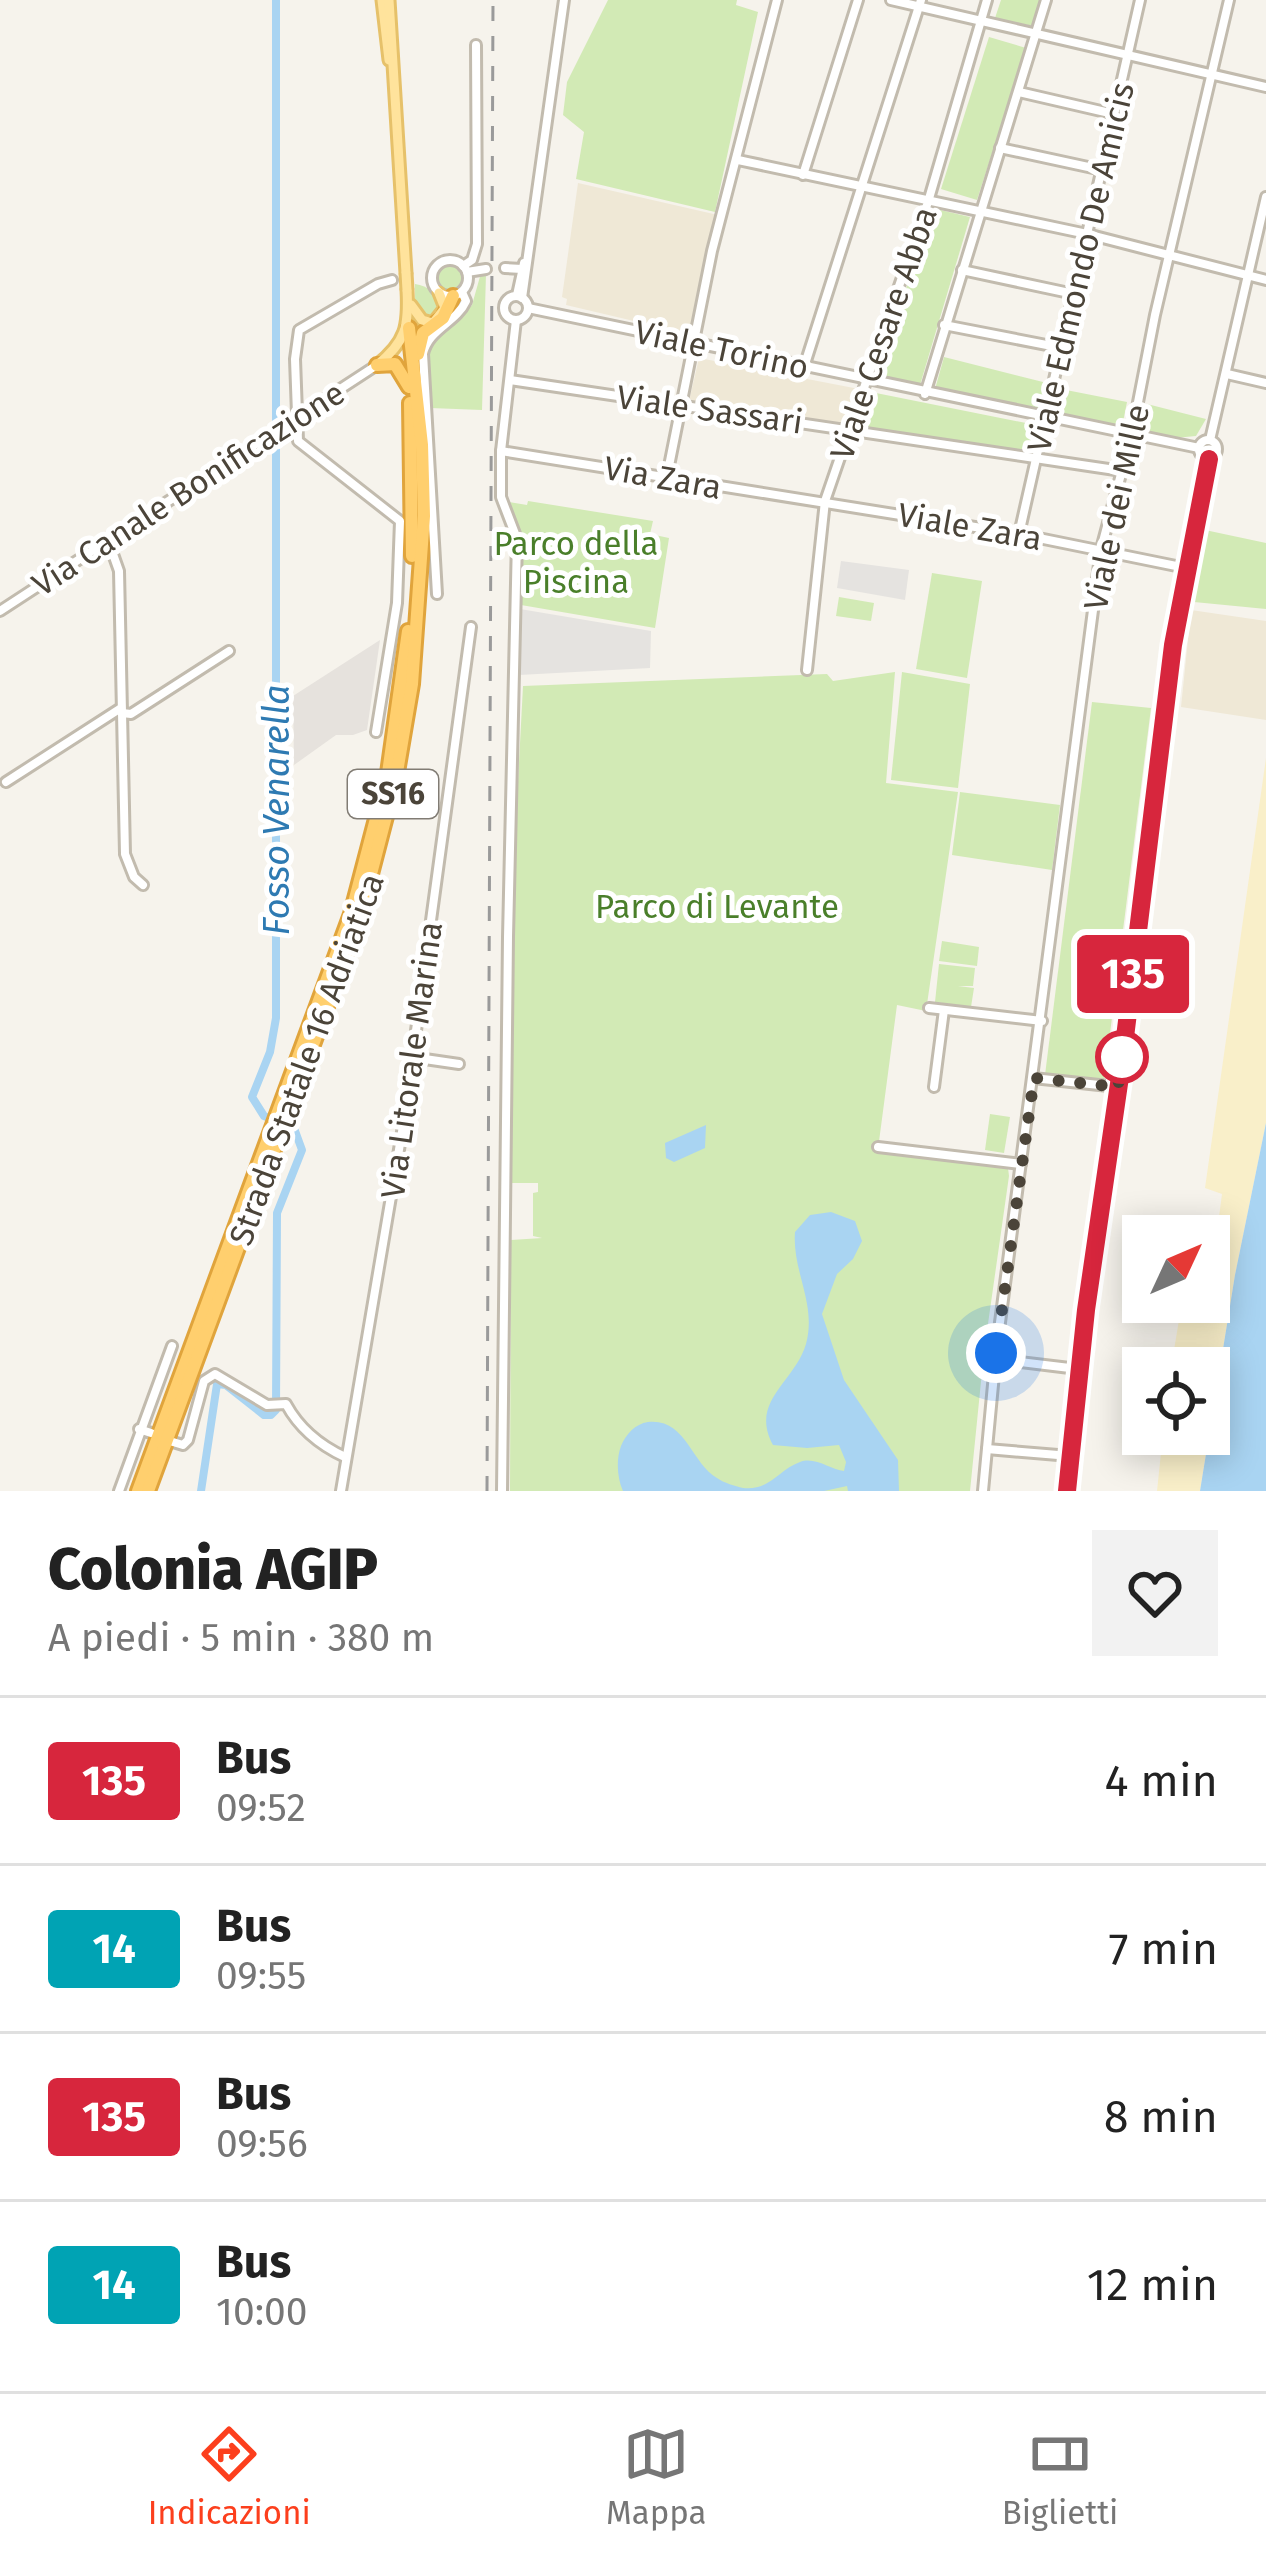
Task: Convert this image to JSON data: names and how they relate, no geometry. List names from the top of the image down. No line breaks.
{"streets":{"highway":["SS16","Strada Statale 16 Adriatica"],"street":["Viale Edmondo De Amicis","Viale Cesare Abba","Viale Torino","Viale Sassari","Via Zara","Via Canale Bonificazione","Viale dei Mille","Viale Zara","Via Litorale Marina"]},"crossings":[["Viale Edmondo De Amicis","Viale Torino"],["Viale Edmondo De Amicis","Viale Sassari"],["Viale Edmondo De Amicis","Viale Zara"],["Viale Cesare Abba","Viale Torino"],["Viale Cesare Abba","Viale Sassari"],["Viale Cesare Abba","Via Zara"],["Viale Cesare Abba","Viale Zara"],["Viale Torino","Viale dei Mille"],["Viale Sassari","Viale dei Mille"],["Via Zara","Viale Zara"],["Viale dei Mille","Viale Zara"]],"water":["Fosso Venarella"],"parks":["Parco della Piscina","Parco di Levante"],"lines":["bus line 135"],"north":"top right","page":{"on_map":"135","heading":["Colonia AGIP","A piedi · 5 min · 380 m"],"list":[{"mark":"135","name":"Bus","note":"09:52","value":"4 min"},{"mark":"14","name":"Bus","note":"09:55","value":"7 min"},{"mark":"135","name":"Bus","note":"09:56","value":"8 min"},{"mark":"14","name":"Bus","note":"10:00","value":"12 min"}],"tabs":["Indicazioni","Mappa","Biglietti"]}}
